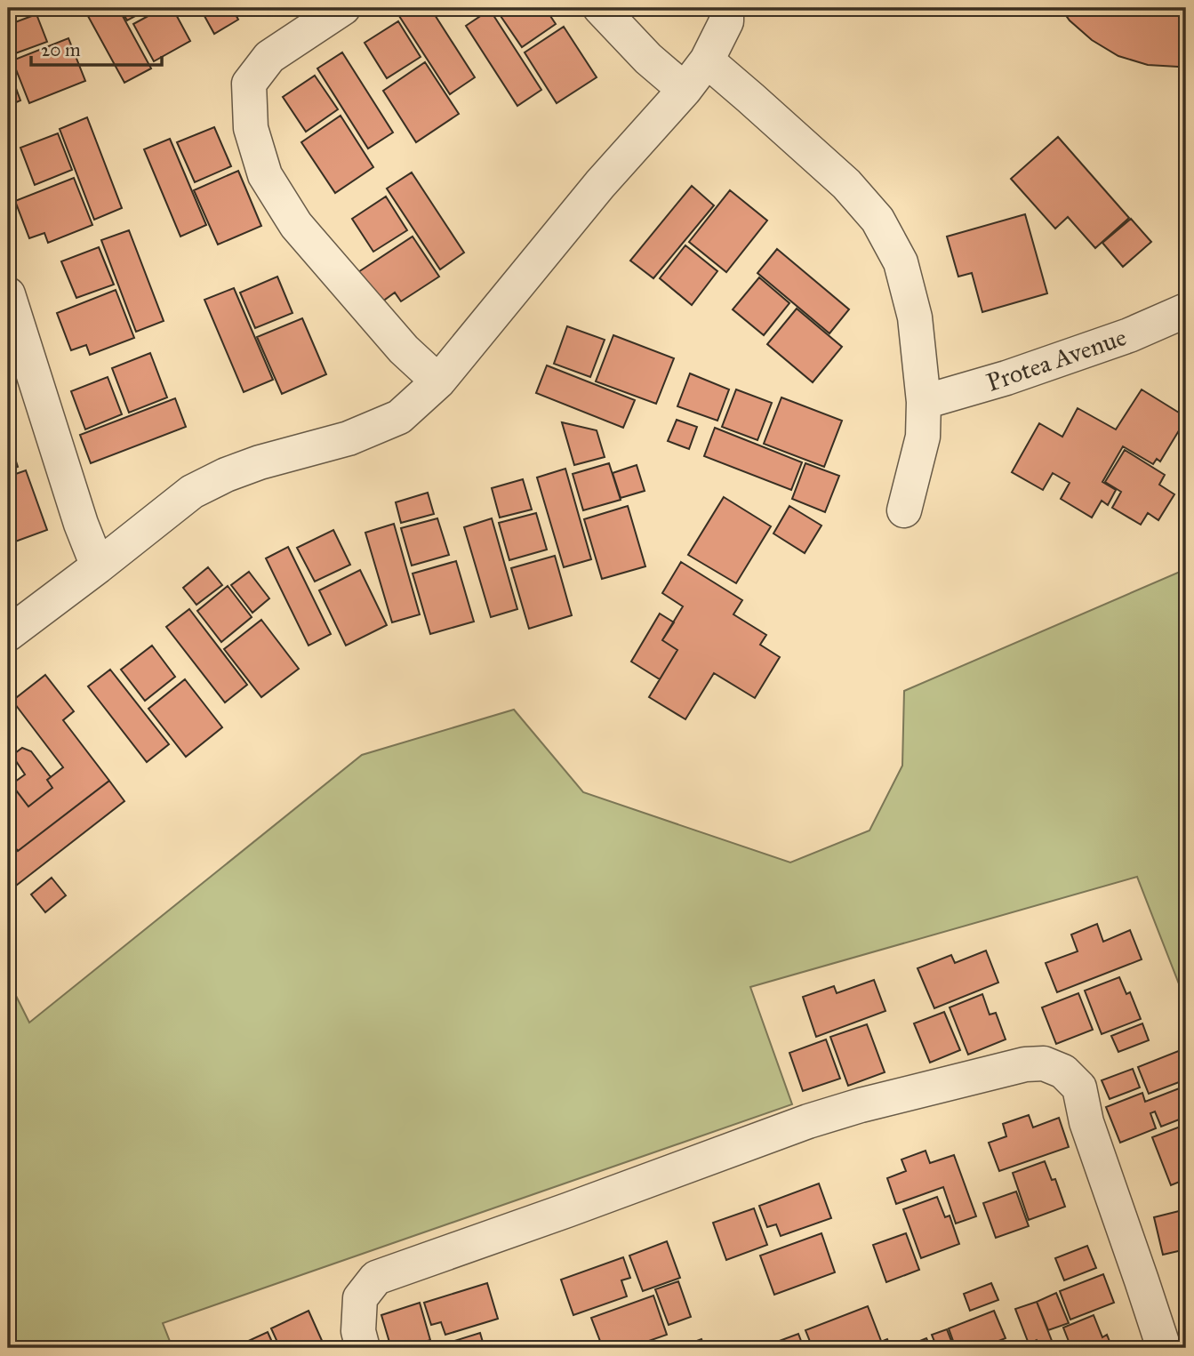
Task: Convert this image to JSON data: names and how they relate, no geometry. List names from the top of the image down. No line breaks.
{"streets":{"street":["Protea Avenue"]},"scale_bar":"20 m"}
